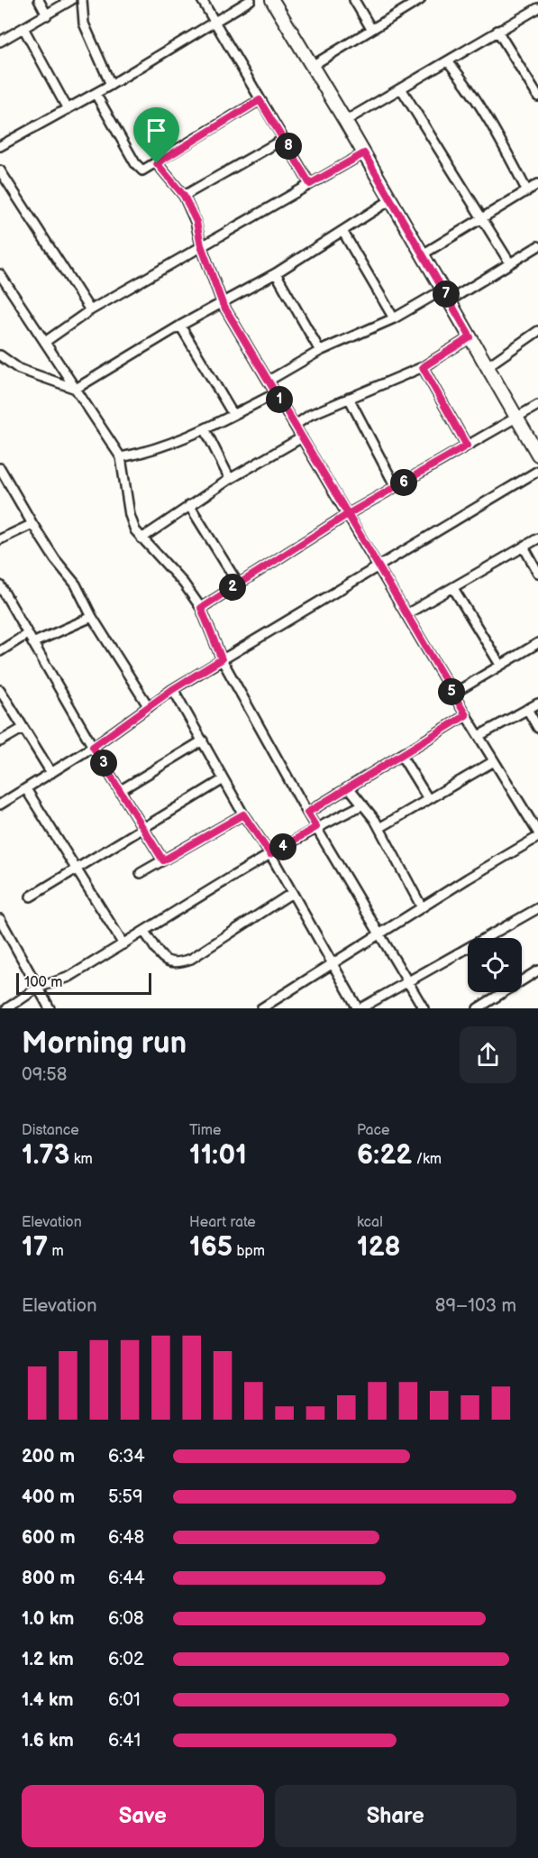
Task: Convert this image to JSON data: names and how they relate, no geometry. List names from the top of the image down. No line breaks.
{"scale_bar":"100 m","page":{"pins":["8","7","1","6","2","5","3","4"],"scale":"100 m","heading":["Morning run","09:58"],"stats":[["Distance","1.73 km"],["Time","11:01"],["Pace","6:22 /km"],["Elevation","17 m"],["Heart rate","165 bpm"],["kcal","128"]],"chart":["Elevation","89–103 m"],"list":[{"name":"200 m","note":"6:34"},{"name":"400 m","note":"5:59"},{"name":"600 m","note":"6:48"},{"name":"800 m","note":"6:44"},{"name":"1.0 km","note":"6:08"},{"name":"1.2 km","note":"6:02"},{"name":"1.4 km","note":"6:01"},{"name":"1.6 km","note":"6:41"}],"buttons":["Save","Share"]}}
